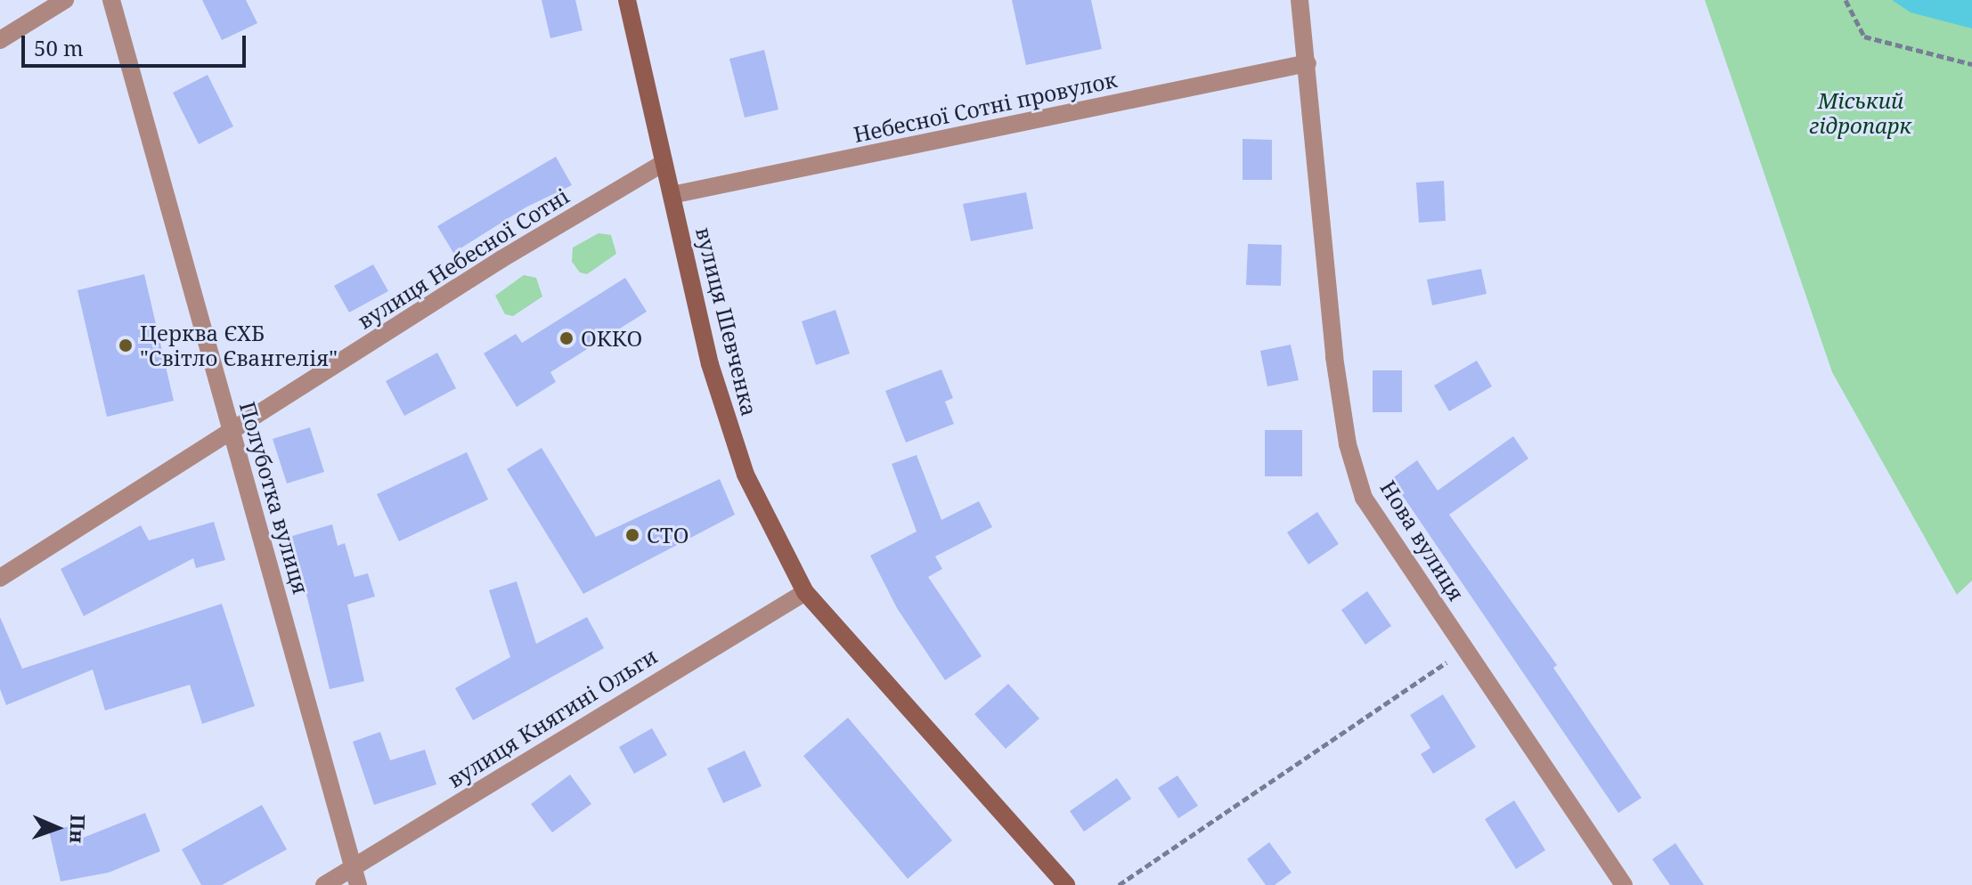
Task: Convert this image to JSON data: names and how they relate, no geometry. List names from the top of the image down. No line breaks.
{"streets":{"main road":["вулиця Шевченка"],"street":["Небесної Сотні провулок","вулиця Небесної Сотні","Полуботка вулиця","Нова вулиця","вулиця Княгині Ольги"]},"crossings":[["Небесної Сотні провулок","вулиця Шевченка"],["Небесної Сотні провулок","Нова вулиця"],["вулиця Небесної Сотні","вулиця Шевченка"],["вулиця Небесної Сотні","Полуботка вулиця"],["вулиця Шевченка","вулиця Княгині Ольги"],["Полуботка вулиця","вулиця Княгині Ольги"]],"parks":["Міський гідропарк"],"places":["ОККО","Церква ЄХБ \"Світло Євангелія\"","СТО"],"scale_bar":"50 m","north":"right"}
